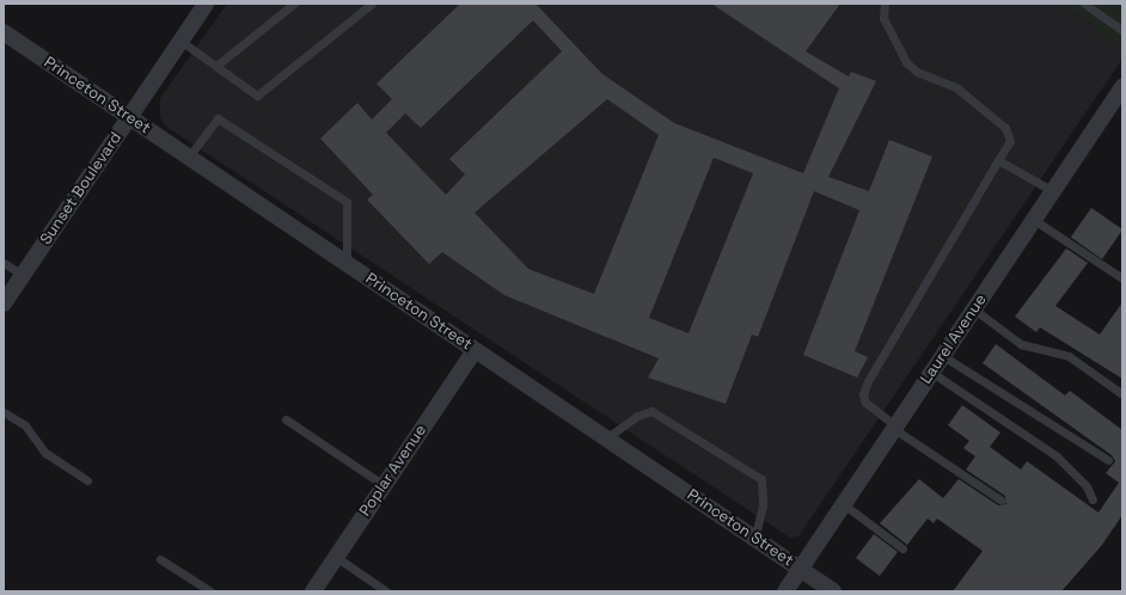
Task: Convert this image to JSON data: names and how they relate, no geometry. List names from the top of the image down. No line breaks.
{"streets":{"street":["Princeton Street","Sunset Boulevard","Laurel Avenue","Poplar Avenue"]},"crossings":[["Princeton Street","Sunset Boulevard"],["Princeton Street","Laurel Avenue"],["Princeton Street","Poplar Avenue"]]}
